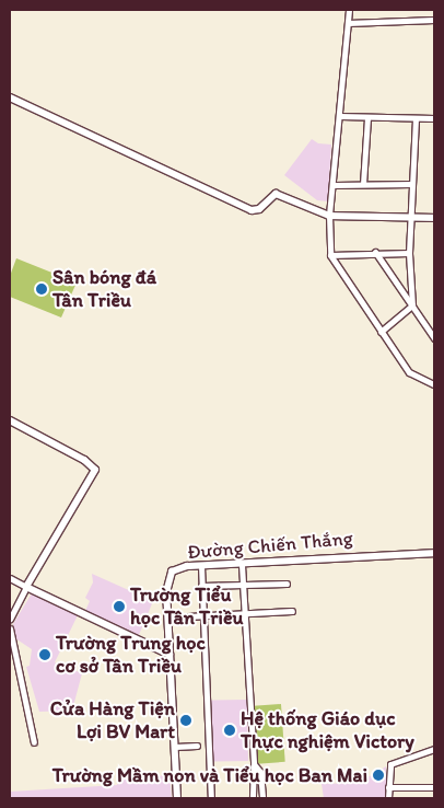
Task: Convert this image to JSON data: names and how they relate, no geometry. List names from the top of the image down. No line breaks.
{"streets":{"street":["Đường Chiến Thắng"]},"places":["Sân bóng đá Tân Triều","Trường Tiểu học Tân Triều","Trường Trung học cơ sở Tân Triều","Cửa Hàng Tiện Lợi BV Mart","Hệ thống Giáo dục Thực nghiệm Victory","Trường Mầm non và Tiểu học Ban Mai"]}
